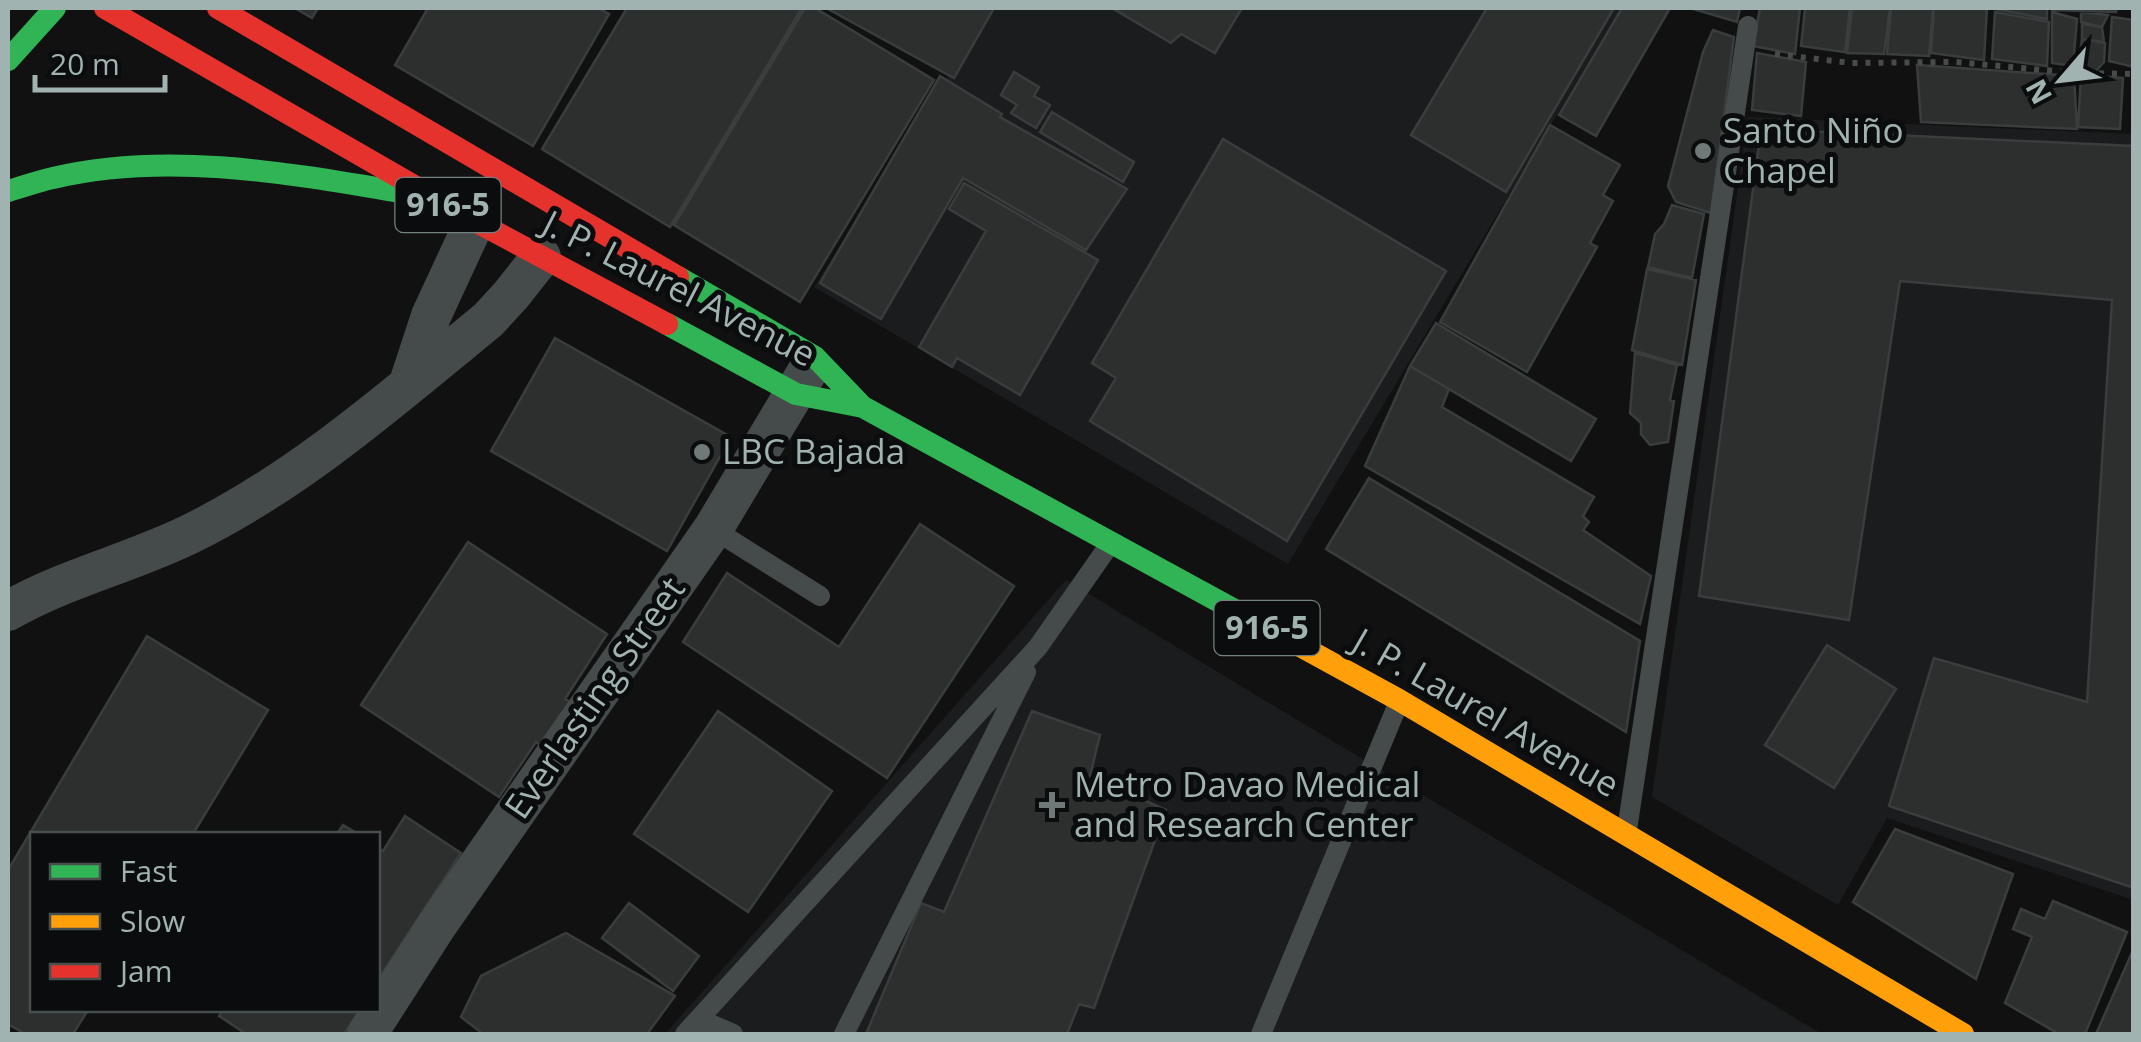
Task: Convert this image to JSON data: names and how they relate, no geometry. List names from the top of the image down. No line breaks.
{"streets":{"main road":["916-5","J. P. Laurel Avenue"],"street":["Everlasting Street"]},"crossings":[["J. P. Laurel Avenue","Everlasting Street"]],"places":{"other":["Santo Niño Chapel","LBC Bajada"],"health":["Metro Davao Medical and Research Center"]},"legend":["Fast","Slow","Jam"],"scale_bar":"20 m","north":"bottom left"}
